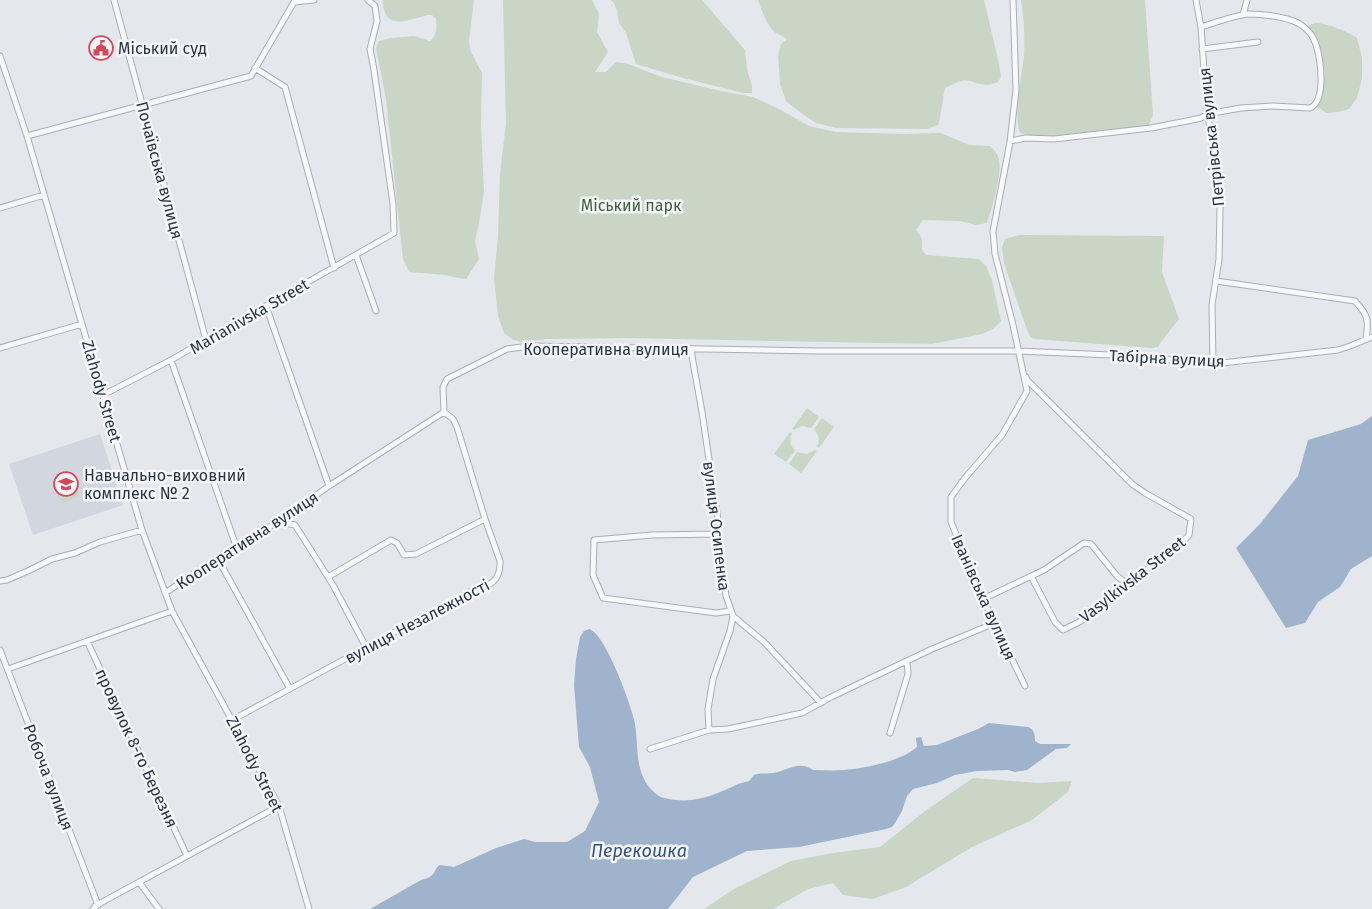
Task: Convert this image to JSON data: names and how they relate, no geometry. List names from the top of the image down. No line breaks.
{"streets":{"street":["Петрівська вулиця","Почаївська вулиця","Marianivska Street","Кооперативна вулиця","Табірна вулиця","Zlahody Street","вулиця Осипенка","Vasylkivska Street","Іванівська вулиця","вулиця Незалежності","провулок 8-го Березня","Робоча вулиця"]},"crossings":[["Петрівська вулиця","Табірна вулиця"],["Почаївська вулиця","Marianivska Street"],["Marianivska Street","Zlahody Street"],["Кооперативна вулиця","Табірна вулиця"],["Кооперативна вулиця","Zlahody Street"],["Кооперативна вулиця","вулиця Осипенка"],["Кооперативна вулиця","Іванівська вулиця"],["Кооперативна вулиця","вулиця Незалежності"],["Кооперативна вулиця","провулок 8-го Березня"],["Кооперативна вулиця","Робоча вулиця"],["Табірна вулиця","Іванівська вулиця"],["Zlahody Street","вулиця Незалежності"],["Vasylkivska Street","Іванівська вулиця"]],"water":["Перекошка"],"parks":["Міський парк"],"places":{"public building":["Міський суд"],"school or university":["Навчально-виховний комплекс № 2"]}}
